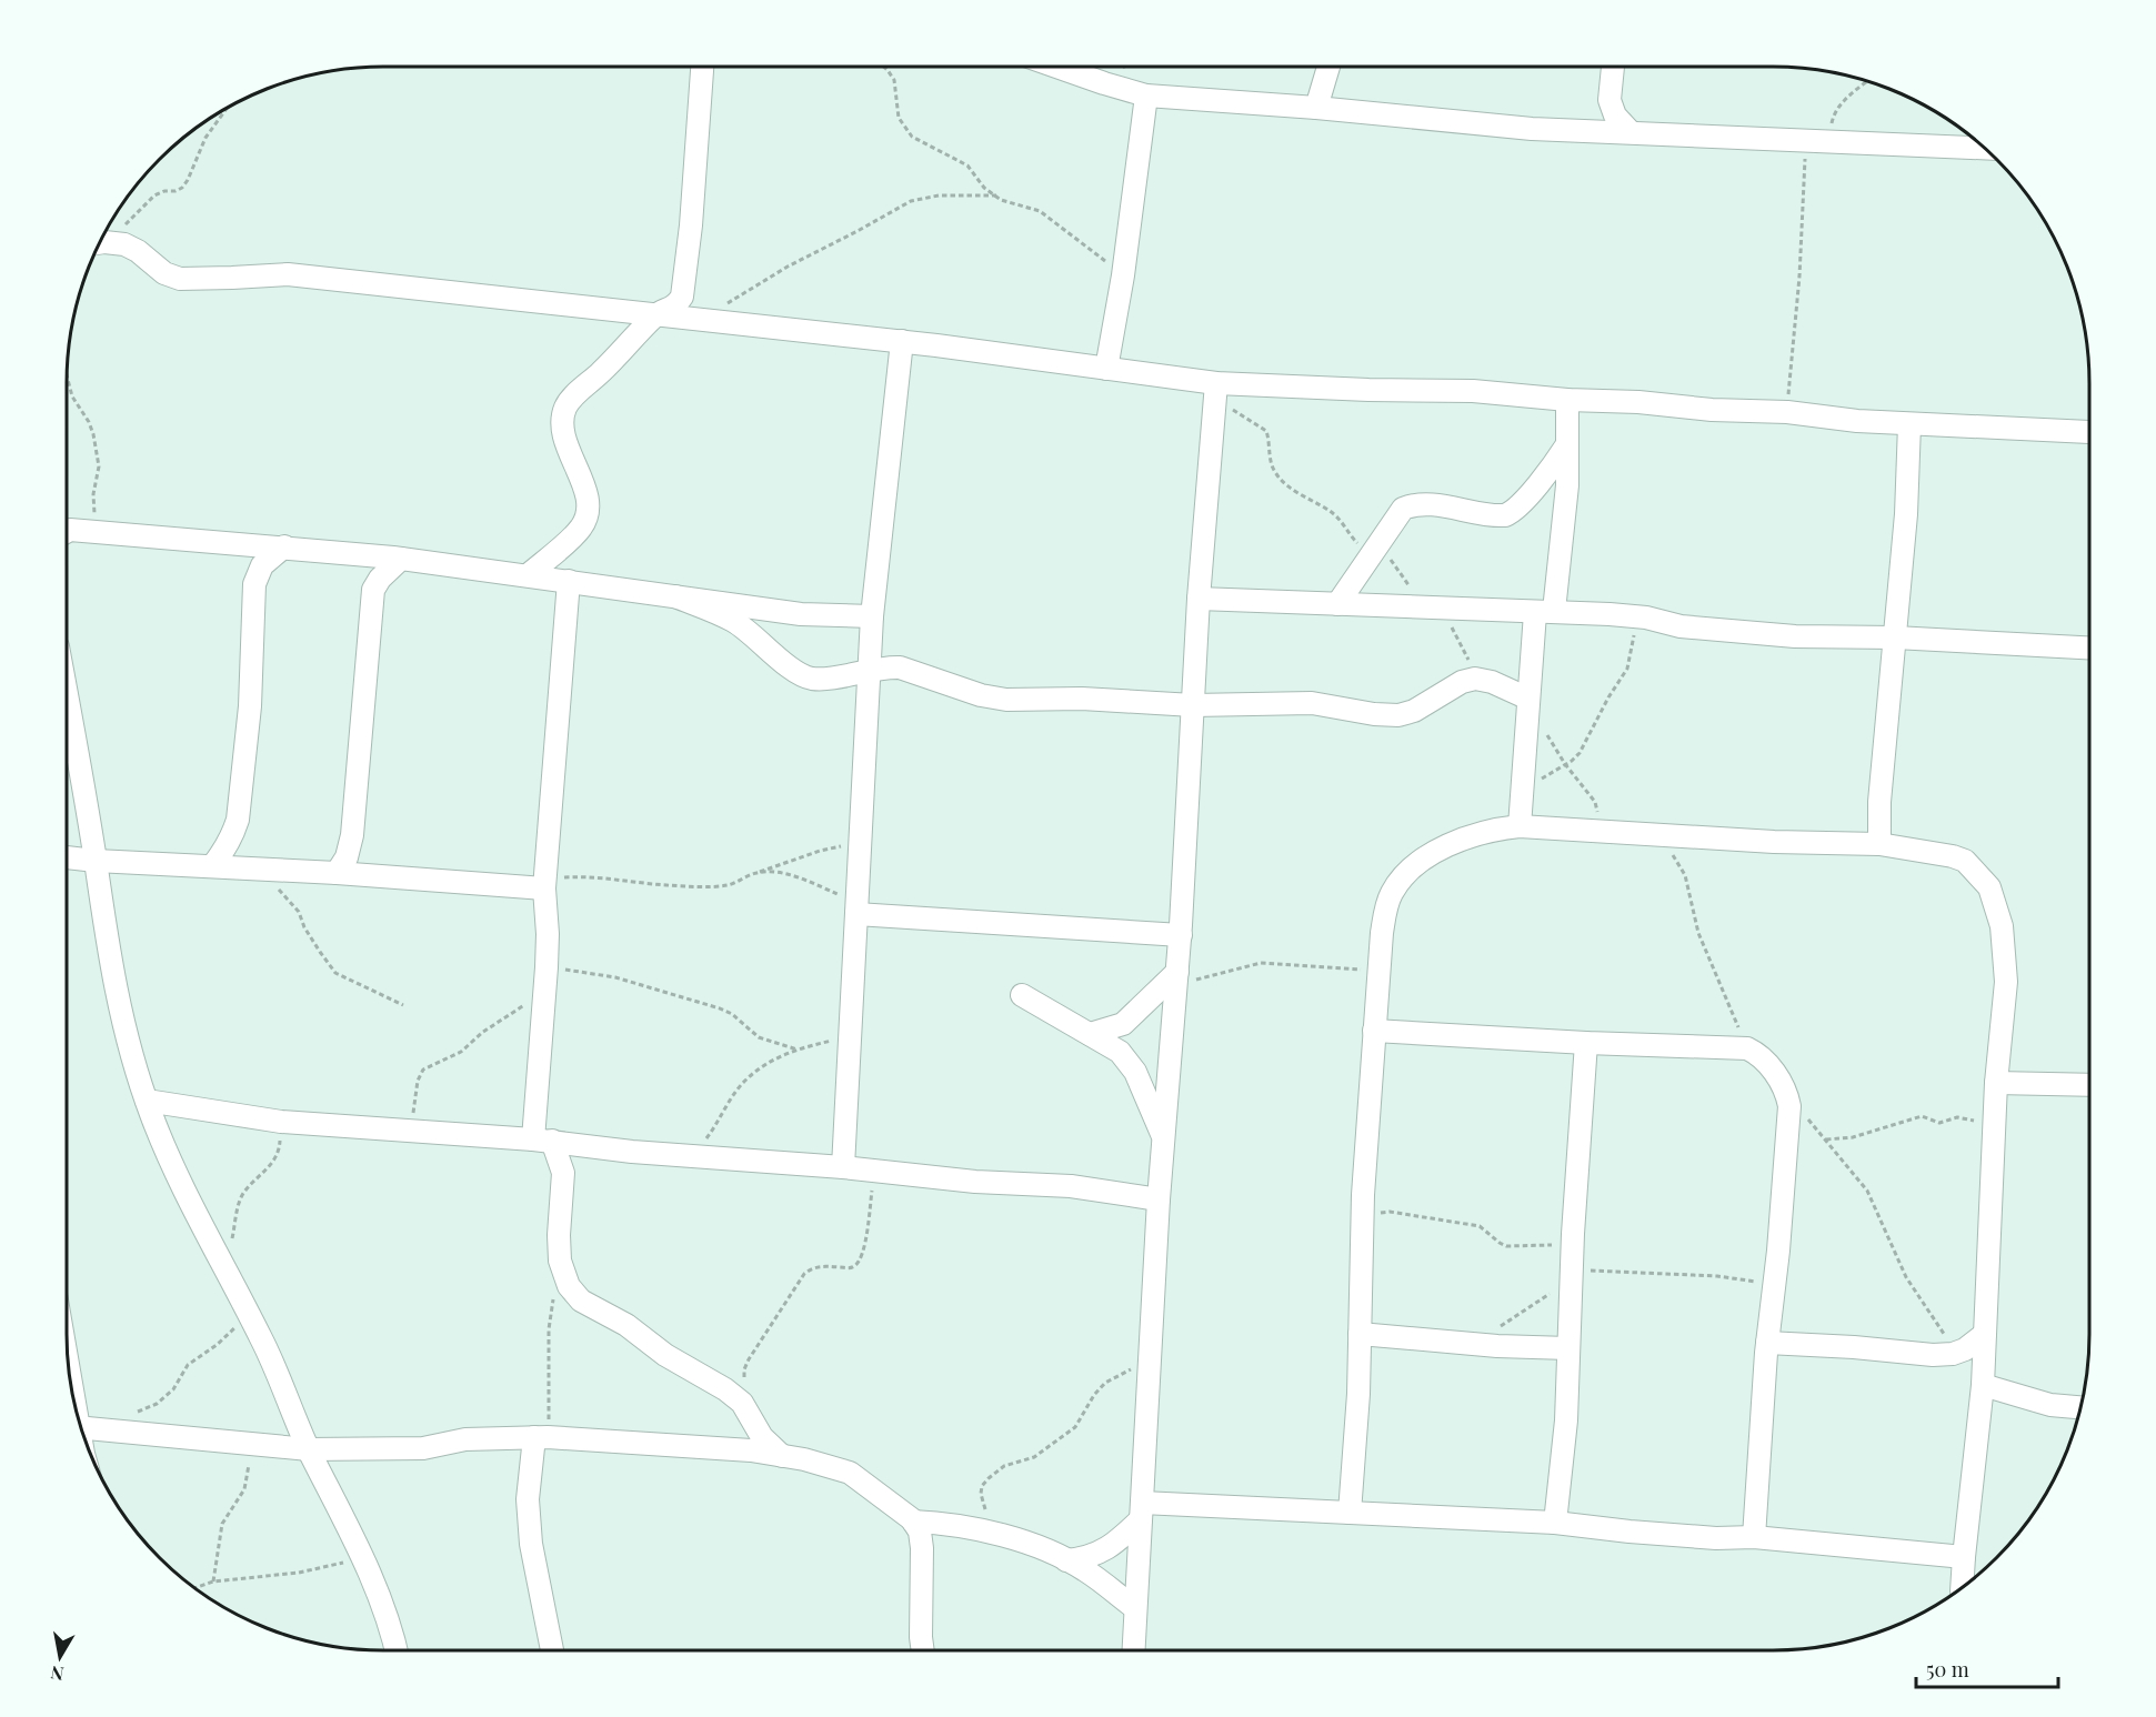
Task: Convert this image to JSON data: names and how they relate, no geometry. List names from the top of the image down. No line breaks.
{"scale_bar":"50 m","north":"bottom"}
